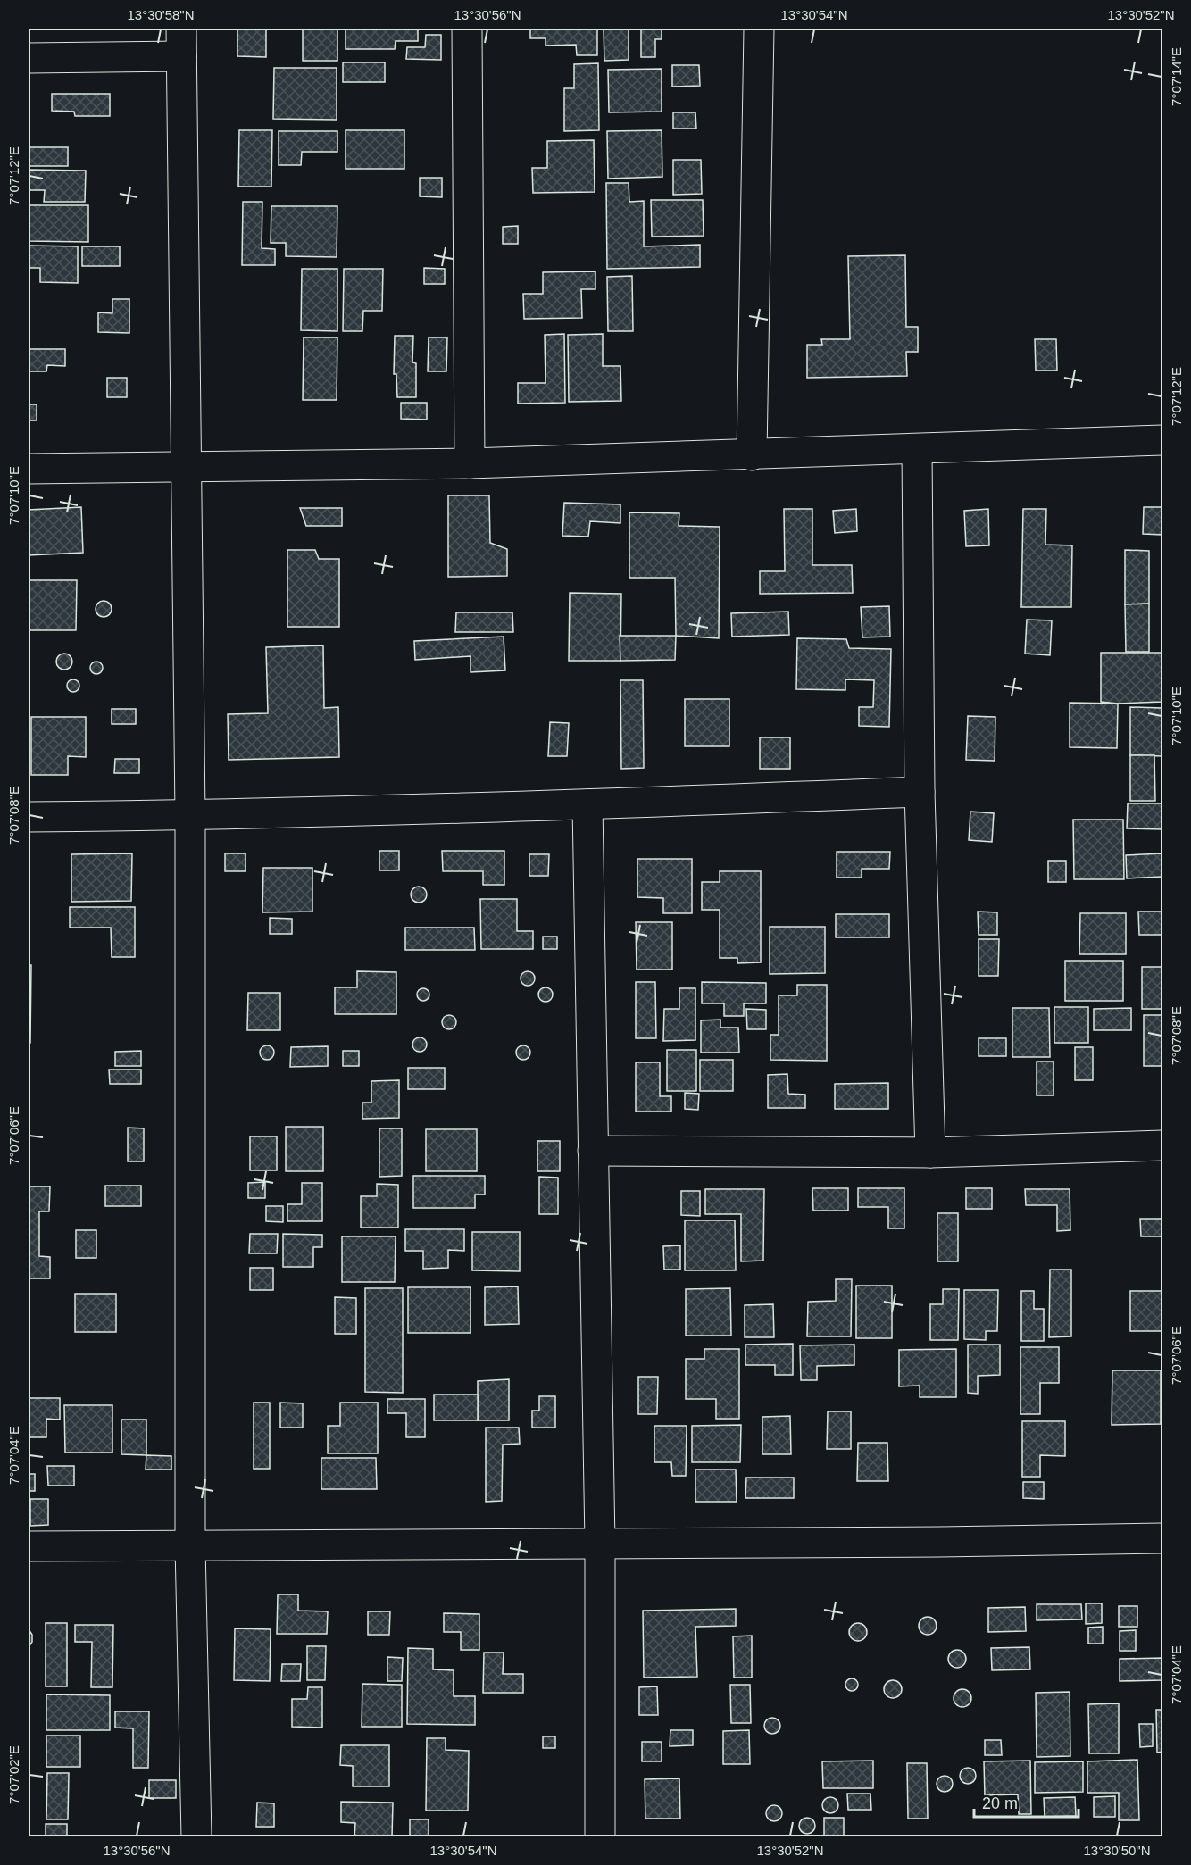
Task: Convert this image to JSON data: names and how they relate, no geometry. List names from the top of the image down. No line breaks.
{"scale_bar":"20 m","coordinates":["13°30'58\"N","13°30'56\"N","13°30'54\"N","13°30'52\"N","7°07'14\"E","7°07'12\"E","7°07'10\"E","7°07'08\"E","7°07'06\"E","7°07'04\"E","7°07'02\"E","13°30'50\"N"]}
